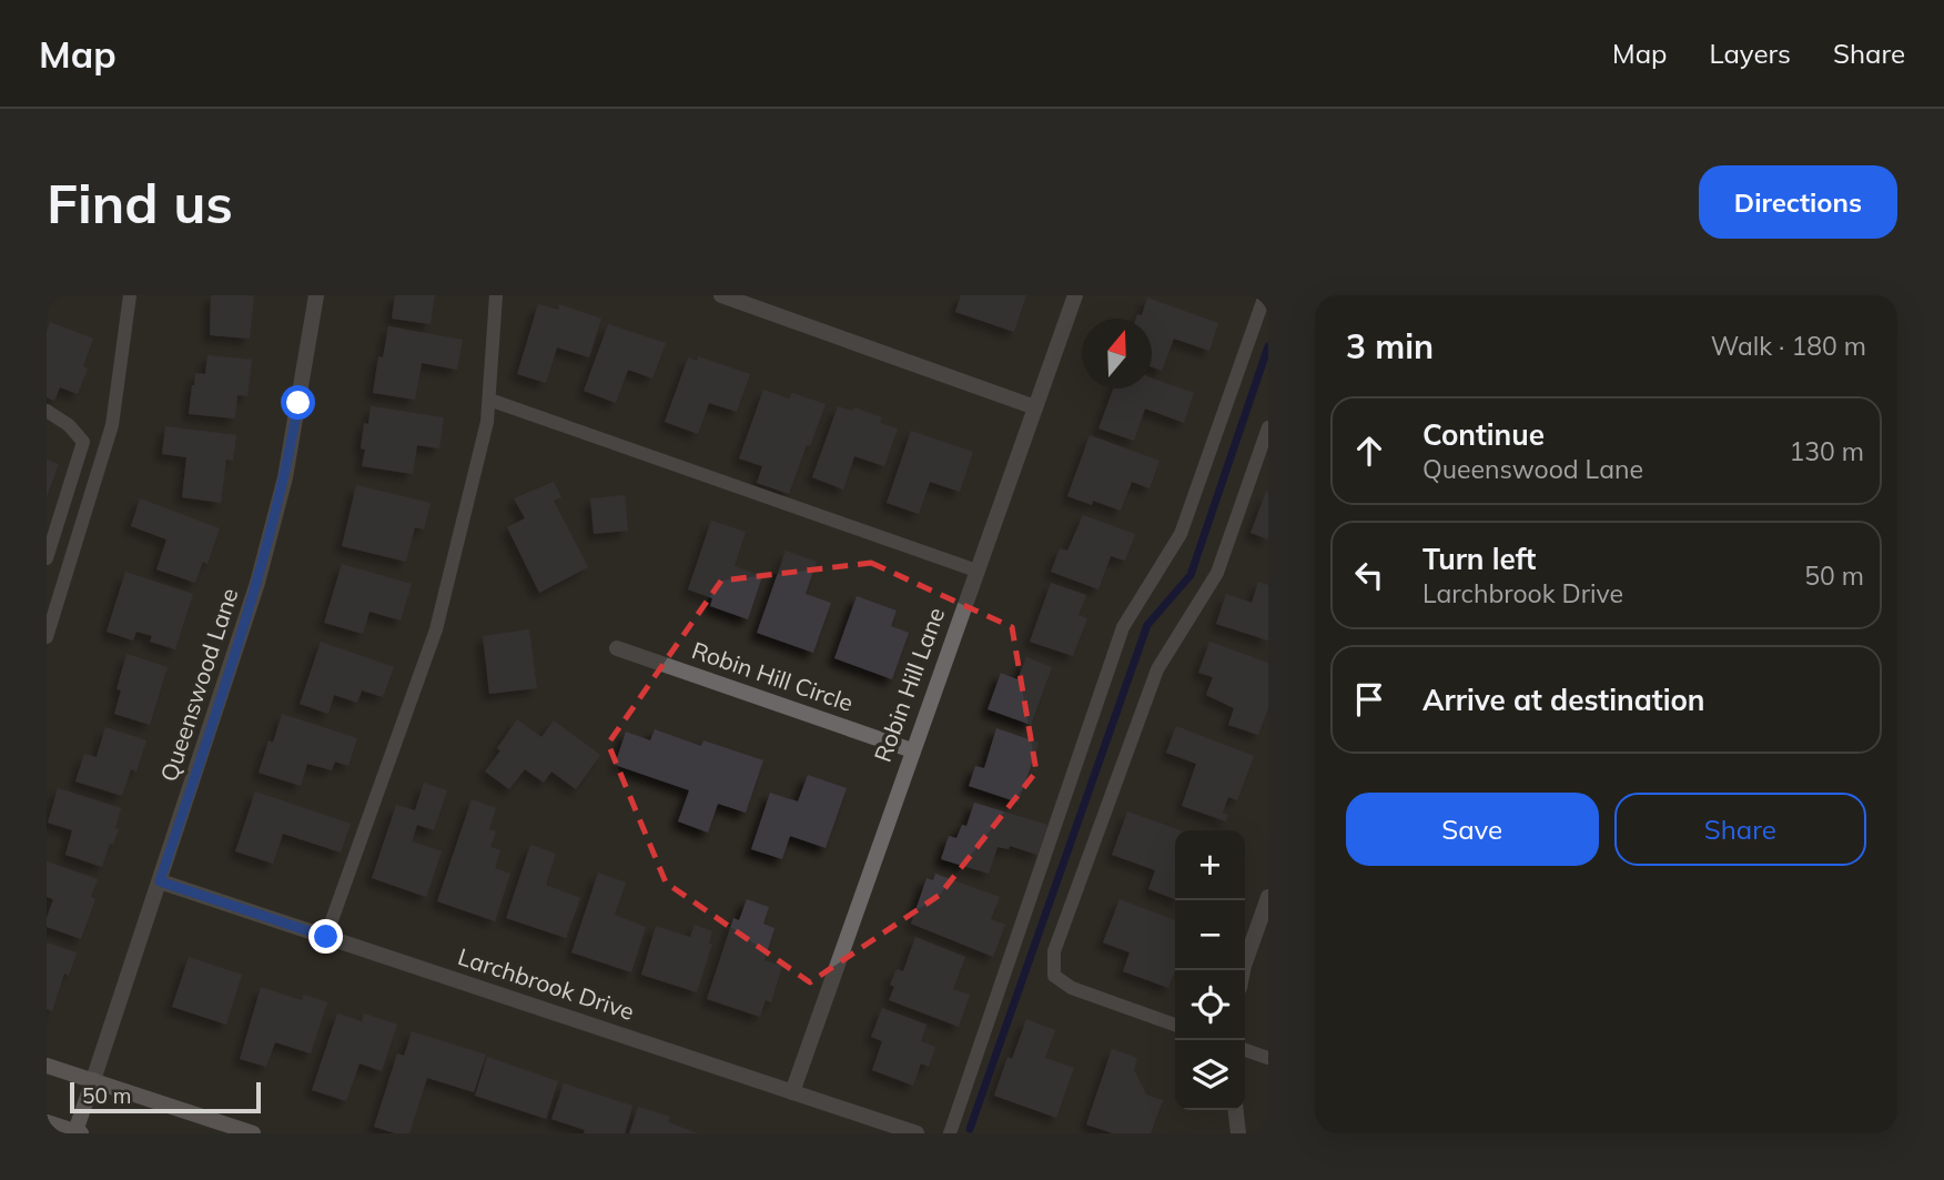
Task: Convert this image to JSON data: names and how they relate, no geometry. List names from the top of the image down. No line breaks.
{"streets":{"street":["Robin Hill Circle","Queenswood Lane","Robin Hill Lane","Larchbrook Drive"]},"crossings":[["Robin Hill Circle","Robin Hill Lane"],["Queenswood Lane","Larchbrook Drive"],["Robin Hill Lane","Larchbrook Drive"]],"scale_bar":"50 m","north":"top","page":{"header":"Map","nav":["Map","Layers","Share"],"buttons":["Directions",["Save","Share"]],"title":"Find us","heading":["3 min","Walk · 180 m"],"list":[["Continue","Queenswood Lane","130 m"],["Turn left","Larchbrook Drive","50 m"],"Arrive at destination"],"map_buttons":["+","−"],"scale":"50 m"}}
